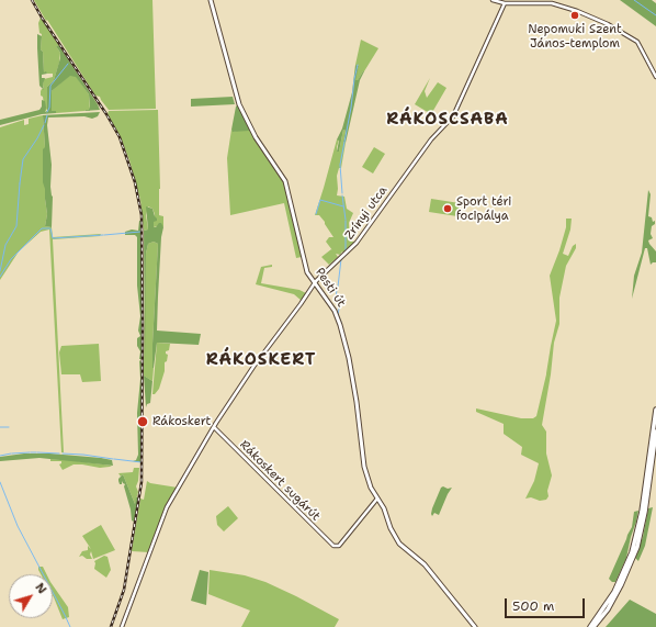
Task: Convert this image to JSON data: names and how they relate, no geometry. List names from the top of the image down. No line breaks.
{"streets":{"main road":["Zrínyi utca","Pesti út","Rákoskert sugárút"]},"crossings":[["Zrínyi utca","Pesti út"],["Zrínyi utca","Rákoskert sugárút"],["Pesti út","Rákoskert sugárút"]],"districts":["RÁKOSCSABA","RÁKOSKERT"],"places":["Nepomuki Szent János-templom","Sport téri focipálya","Rákoskert"],"scale_bar":"500 m","north":"top right"}
